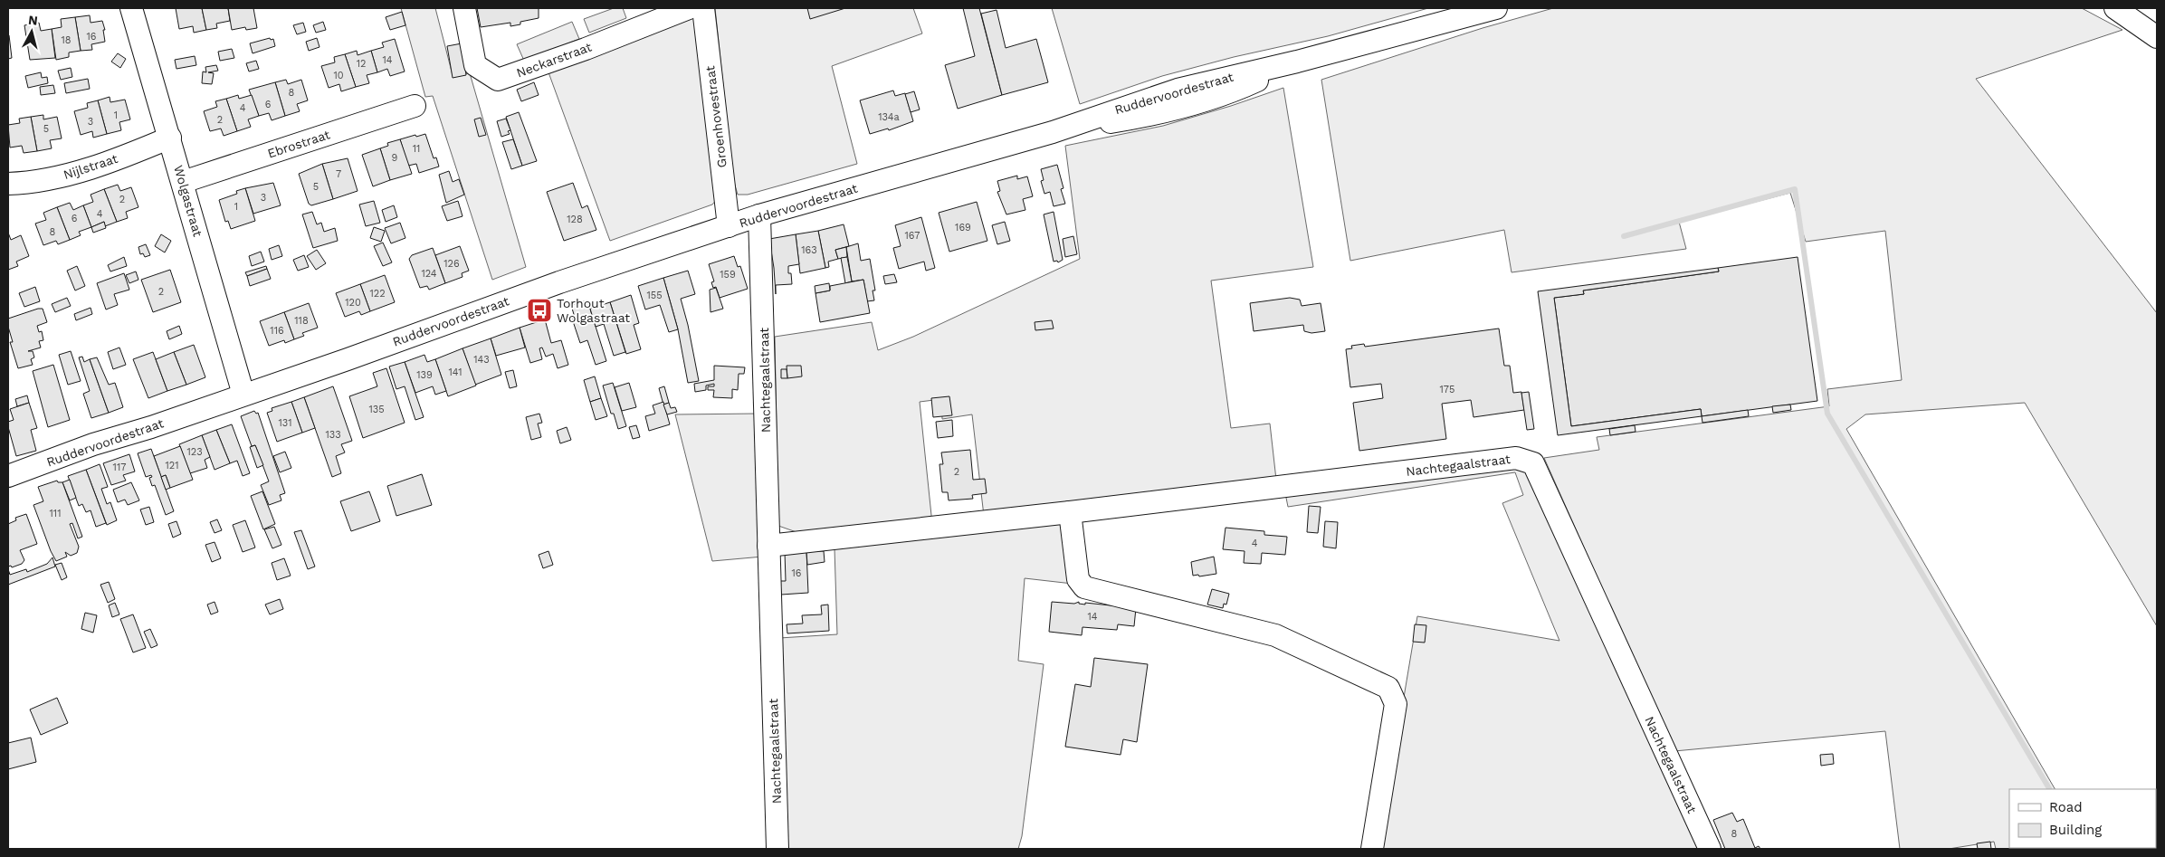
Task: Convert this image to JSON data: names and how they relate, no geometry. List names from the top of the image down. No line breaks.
{"streets":{"street":["Neckarstraat","Ruddervoordestraat","Groenhovestraat","Ebrostraat","Nijlstraat","Wolgastraat","Nachtegaalstraat"]},"crossings":[["Ruddervoordestraat","Groenhovestraat"],["Ruddervoordestraat","Wolgastraat"],["Ruddervoordestraat","Nachtegaalstraat"],["Ebrostraat","Wolgastraat"],["Nijlstraat","Wolgastraat"]],"places":{"bus stop":["Torhout Wolgastraat"]},"house_numbers":["16","18","14","12","10","8","6","4","1","134a","2","3","5","11","9","7","5","3","2","1","4","6","128","169","8","167","163","126","124","159","2","122","155","120","118","116","143","141","139","175","135","131","133","123","121","117","2","111","4","16","14","8"],"legend":["Road","Building"],"north":"top"}
